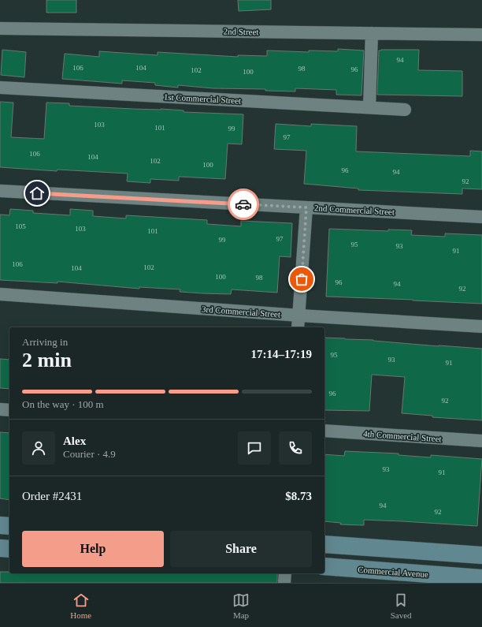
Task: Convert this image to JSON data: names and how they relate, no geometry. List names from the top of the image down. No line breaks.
{"streets":{"main road":["Commercial Avenue"],"street":["2nd Street","1st Commercial Street","2nd Commercial Street","3rd Commercial Street","4th Commercial Street"]},"house_numbers":["94","106","104","98","96","102","100","103","101","99","97","106","104","102","100","96","94","92","105","103","101","97","99","95","93","91","106","102","104","100","98","96","94","92","95","93","91","96","92","93","91","94","92"],"page":{"heading":["2 min","Arriving in","17:14–17:19"],"panel":["Alex","Courier · 4.9","Order #2431","$8.73"],"bar":"On the way · 100 m","buttons":["Help","Share"],"tabs":["Home","Map","Saved"]}}
